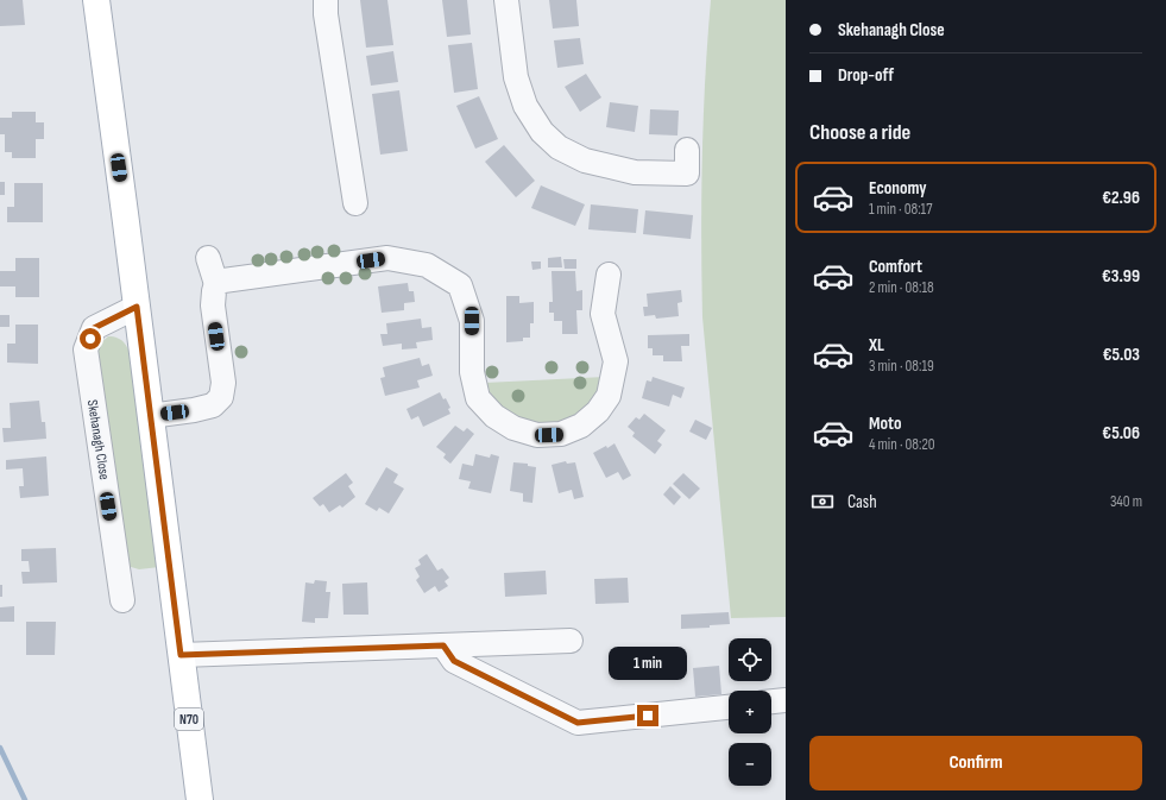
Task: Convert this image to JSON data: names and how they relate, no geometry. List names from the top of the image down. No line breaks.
{"streets":{"main road":["N70"],"street":["Skehanagh Close"]},"crossings":[["Skehanagh Close","N70"]],"page":{"banner":["Skehanagh Close","Drop-off"],"heading":"Choose a ride","list":[{"name":"Economy","note":"1 min · 08:17","value":"€2.96"},{"name":"Comfort","note":"2 min · 08:18","value":"€3.99"},{"name":"XL","note":"3 min · 08:19","value":"€5.03"},{"name":"Moto","note":"4 min · 08:20","value":"€5.06"}],"pay":["Cash","340 m"],"map_buttons":["+","−"],"bubble":"1 min","buttons":"Confirm"}}
